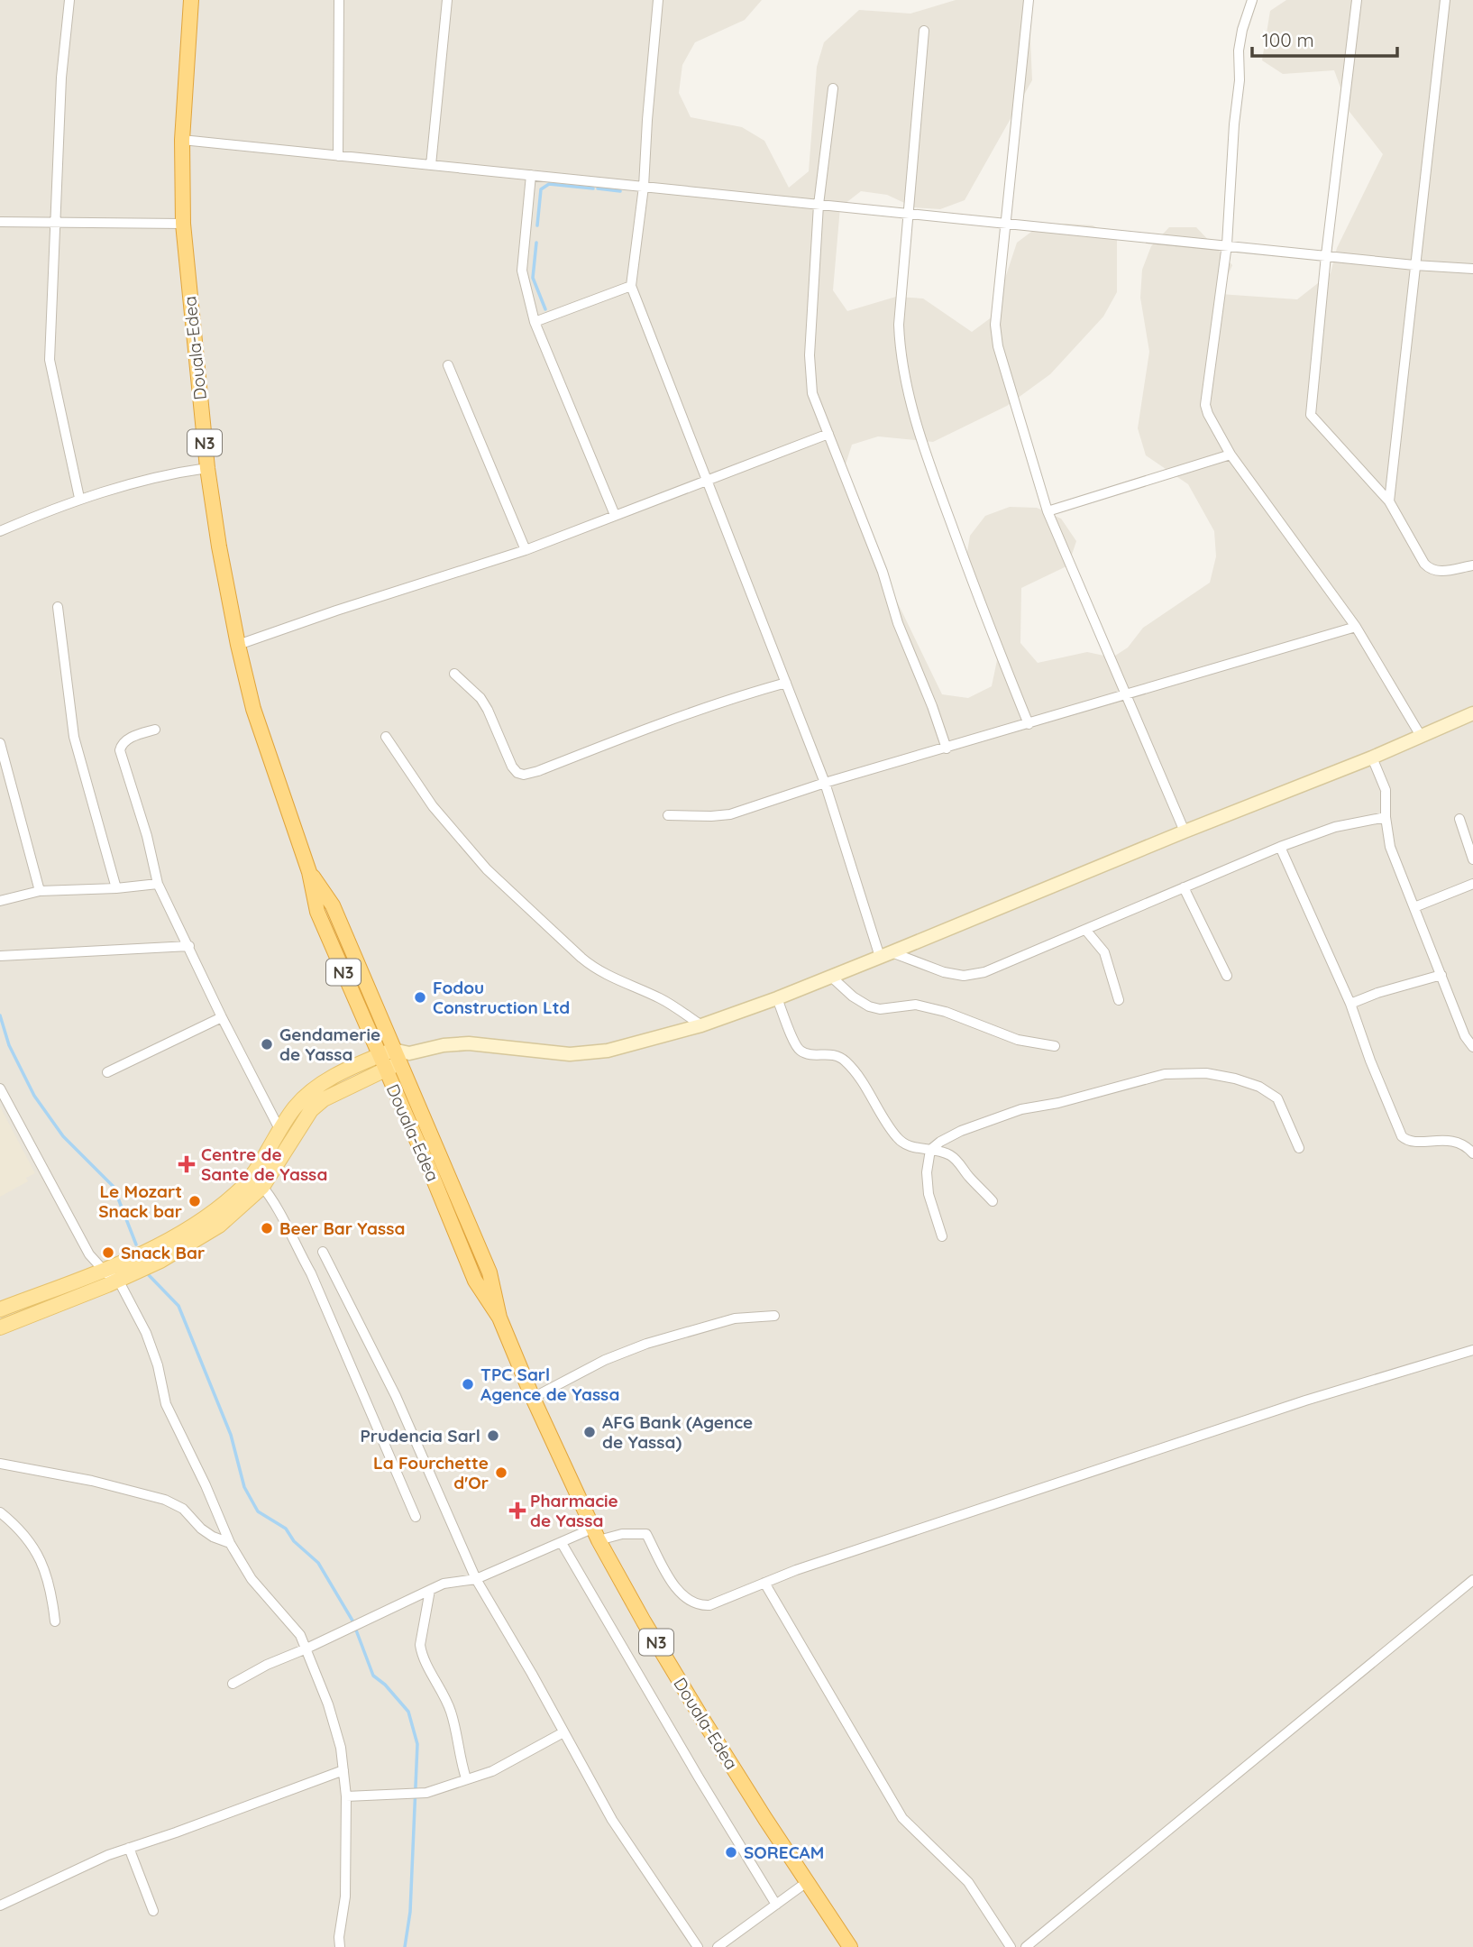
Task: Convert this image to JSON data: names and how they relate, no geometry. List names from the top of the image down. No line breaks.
{"streets":{"highway":["Douala-Edea","N3"]},"places":{"other":["Fodou Construction Ltd","Gendamerie de Yassa","Le Mozart Snack bar","Beer Bar Yassa","Snack Bar","TPC Sarl Agence de Yassa","AFG Bank (Agence de Yassa)","Prudencia Sarl","La Fourchette d'Or","SORECAM"],"health":["Centre de Sante de Yassa","Pharmacie de Yassa"]},"scale_bar":"100 m"}
